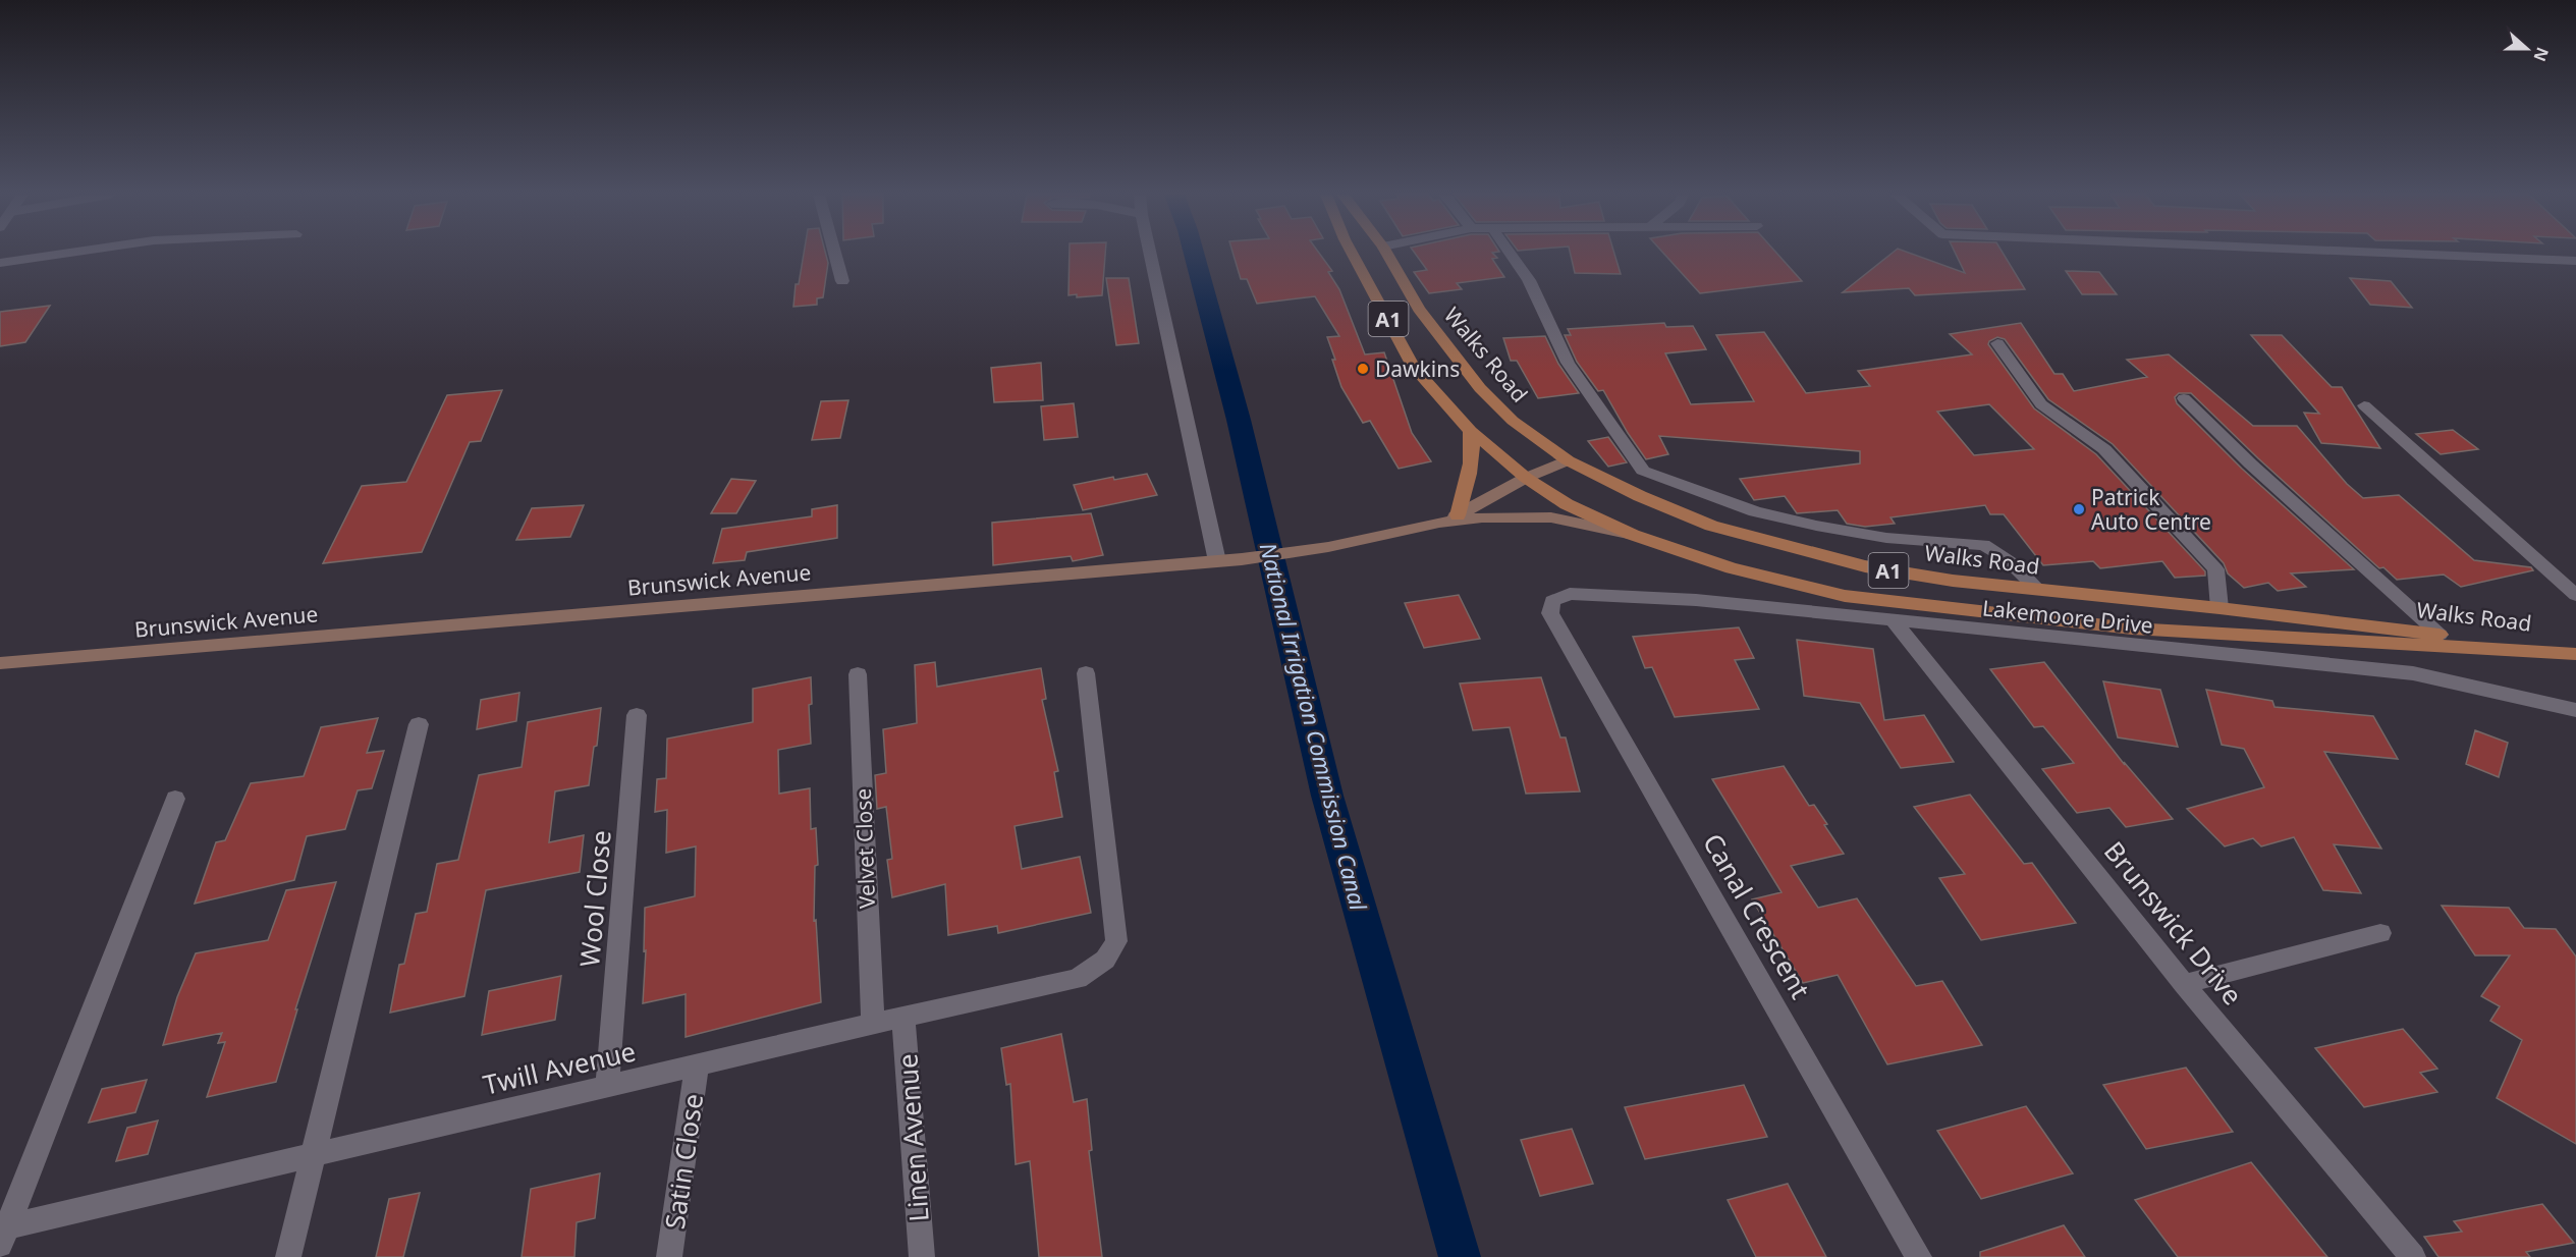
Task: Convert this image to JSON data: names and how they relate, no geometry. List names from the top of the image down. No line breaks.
{"streets":{"main road":["A1","Walks Road","Brunswick Avenue"],"street":["Lakemoore Drive","Velvet Close","Wool Close","Canal Crescent","Brunswick Drive","Twill Avenue","Linen Avenue","Satin Close"]},"crossings":[["A1","Walks Road"],["A1","Brunswick Avenue"],["Walks Road","Brunswick Avenue"],["Lakemoore Drive","Canal Crescent"],["Lakemoore Drive","Brunswick Drive"],["Velvet Close","Twill Avenue"],["Wool Close","Twill Avenue"],["Twill Avenue","Linen Avenue"],["Twill Avenue","Satin Close"]],"water":["National Irrigation Commission Canal"],"places":["Dawkins","Patrick Auto Centre"],"north":"right"}
